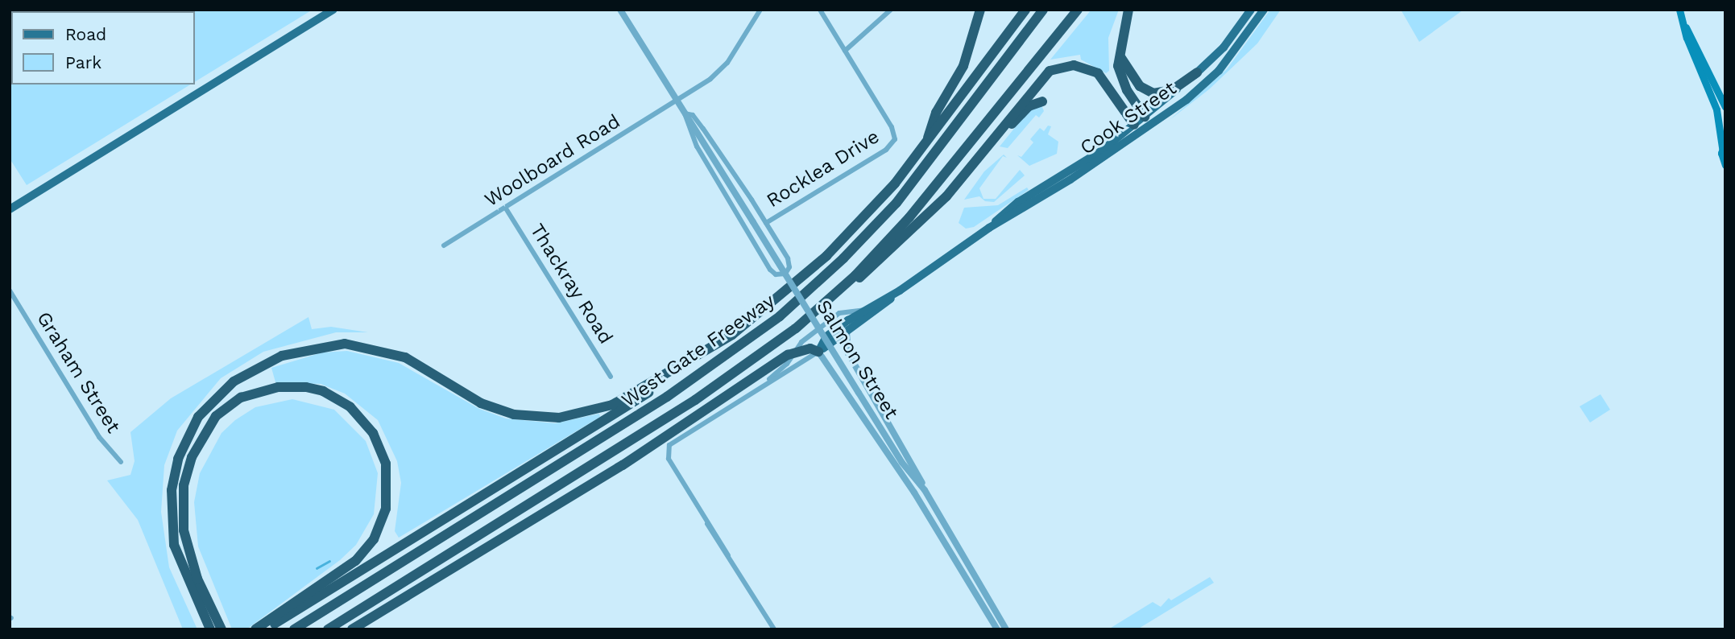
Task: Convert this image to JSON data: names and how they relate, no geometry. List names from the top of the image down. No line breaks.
{"streets":{"highway":["West Gate Freeway"],"main road":["Cook Street"],"street":["Woolboard Road","Rocklea Drive","Thackray Road","Salmon Street","Graham Street"]},"crossings":[["Cook Street","Salmon Street"],["Woolboard Road","Thackray Road"],["Woolboard Road","Salmon Street"],["Rocklea Drive","Salmon Street"]],"legend":["Road","Park"]}
